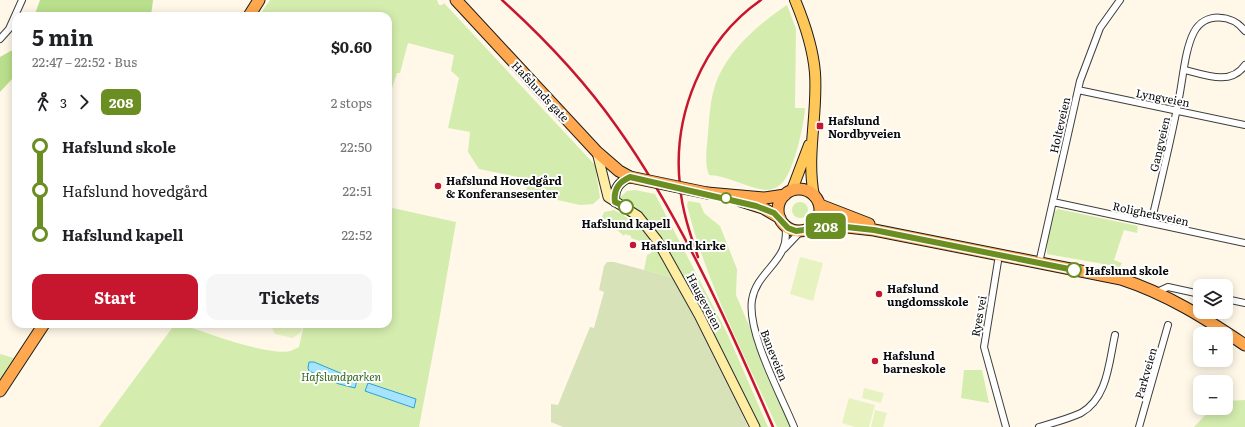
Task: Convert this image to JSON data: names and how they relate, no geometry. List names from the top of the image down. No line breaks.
{"streets":{"highway":["Hafslunds gate"],"main road":["Haugeveien"],"street":["Lyngveien","Holteveien","Gangveien","Rolighetsveien","Ryes vei","Baneveien","Parkveien"]},"crossings":[["Hafslunds gate","Haugeveien"],["Lyngveien","Holteveien"],["Lyngveien","Gangveien"],["Holteveien","Rolighetsveien"],["Gangveien","Rolighetsveien"]],"parks":["Hafslundparken"],"places":{"transit":["Hafslund Nordbyveien"],"other":["Hafslund Hovedgård & Konferansesenter","Hafslund kapell","Hafslund kirke","Hafslund skole","Hafslund ungdomsskole","Hafslund barneskole"]},"lines":["bus line 208"],"page":{"on_map":"208","heading":["5 min","22:47 – 22:52 · Bus","$0.60"],"legs":["3","208","2 stops"],"list":[{"name":"Hafslund skole","value":"22:50"},{"name":"Hafslund hovedgård","value":"22:51"},{"name":"Hafslund kapell","value":"22:52"}],"buttons":["Start","Tickets"],"map_buttons":["+","−"]}}
